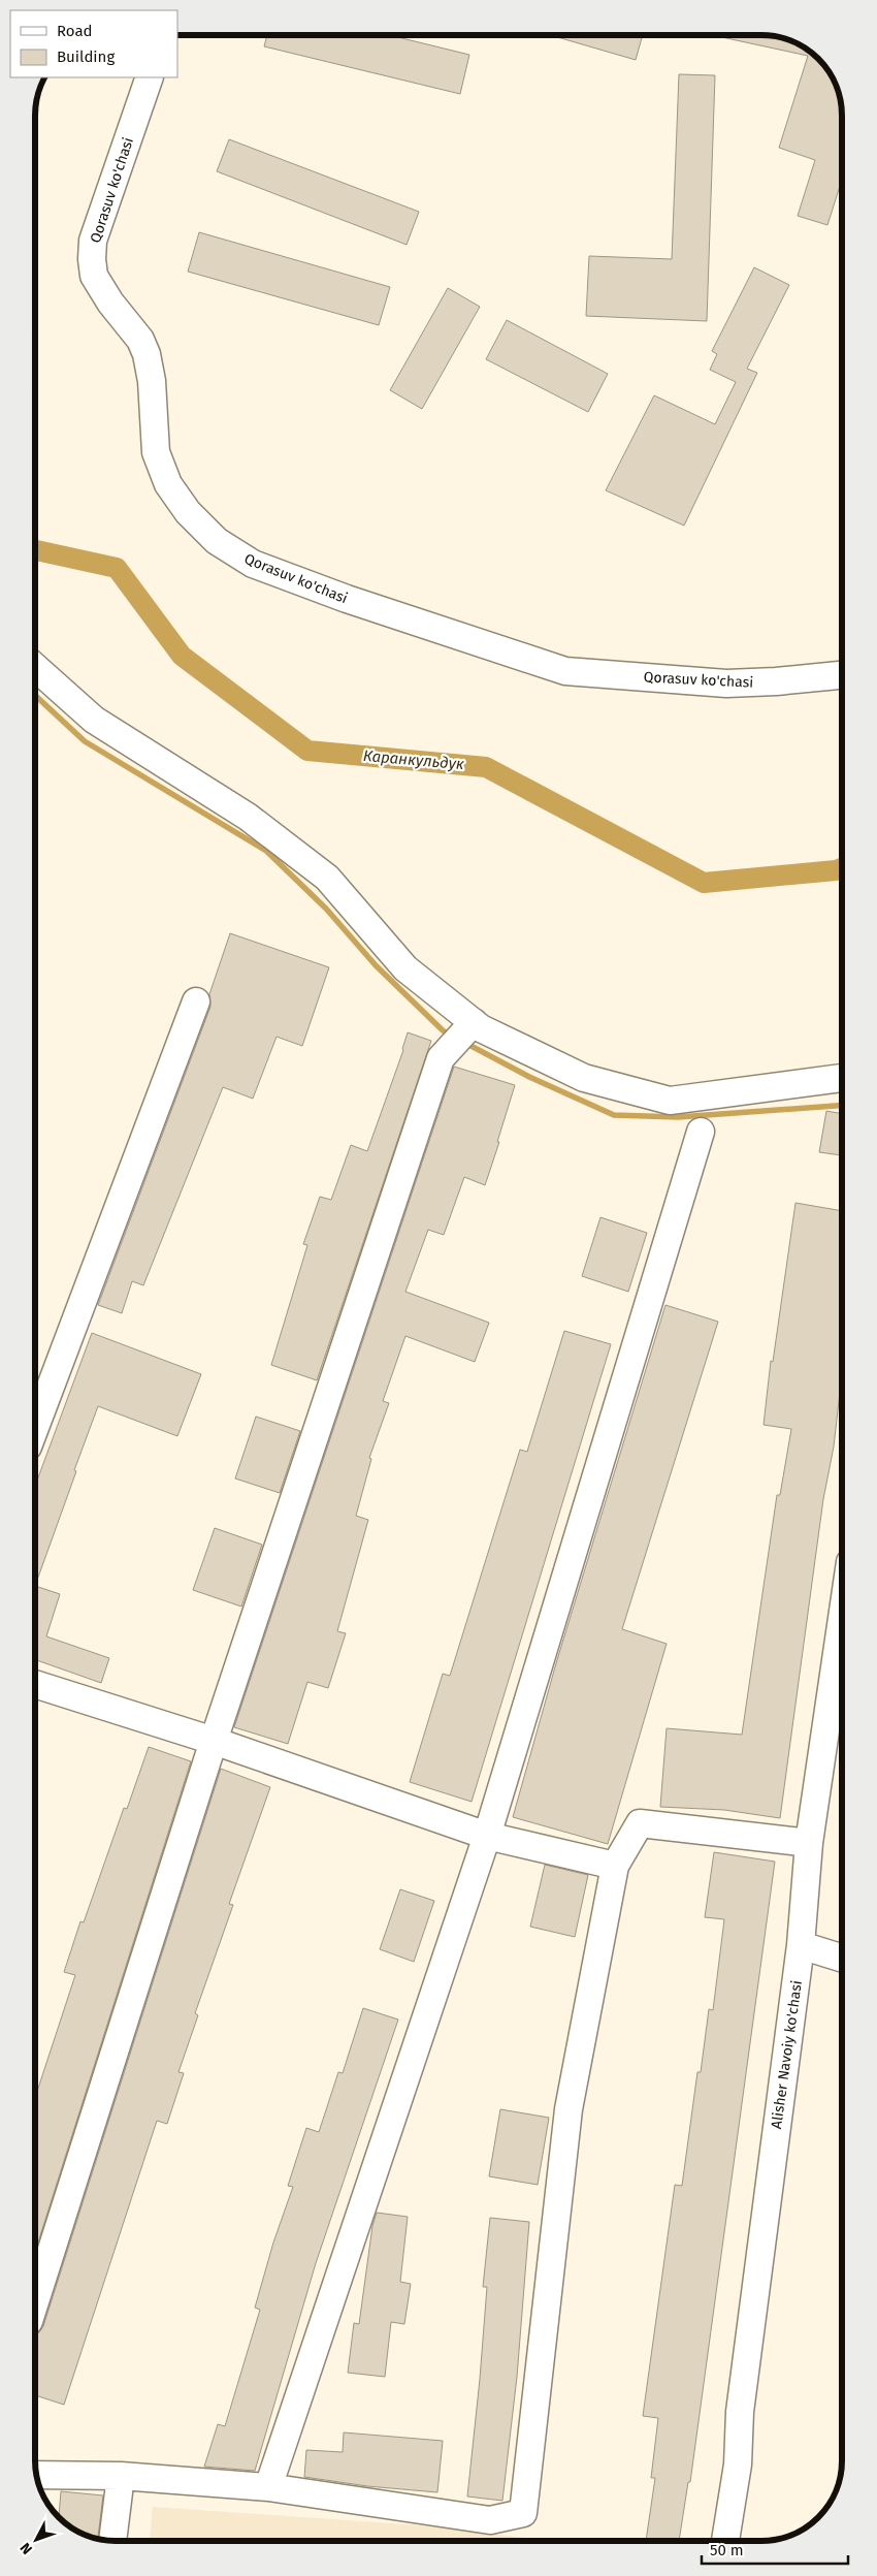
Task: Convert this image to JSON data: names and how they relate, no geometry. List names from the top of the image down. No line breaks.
{"streets":{"street":["Qorasuv ko'chasi","Alisher Navoiy ko'chasi"]},"water":["Каранкульдук"],"legend":["Road","Building"],"scale_bar":"50 m","north":"bottom left"}
